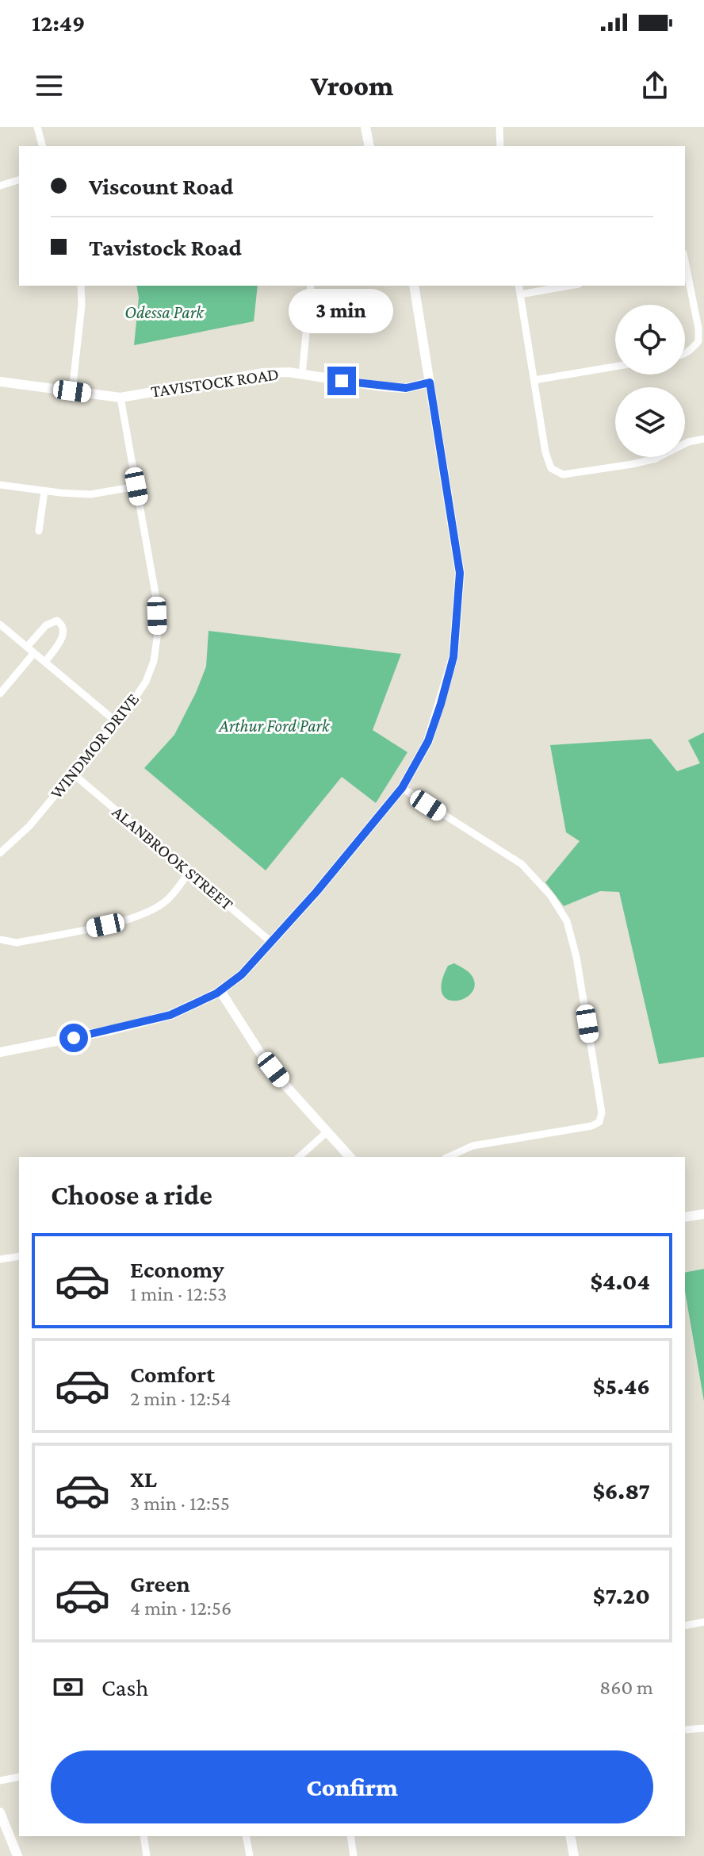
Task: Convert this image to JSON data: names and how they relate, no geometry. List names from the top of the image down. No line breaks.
{"streets":{"street":["TAVISTOCK ROAD","WINDMOR DRIVE","ALANBROOK STREET"]},"crossings":[["TAVISTOCK ROAD","WINDMOR DRIVE"],["WINDMOR DRIVE","ALANBROOK STREET"]],"parks":["Odessa Park","Arthur Ford Park"],"page":{"status":"12:49","header":"Vroom","banner":["Viscount Road","Tavistock Road"],"bubble":"3 min","heading":"Choose a ride","list":[{"name":"Economy","note":"1 min · 12:53","value":"$4.04"},{"name":"Comfort","note":"2 min · 12:54","value":"$5.46"},{"name":"XL","note":"3 min · 12:55","value":"$6.87"},{"name":"Green","note":"4 min · 12:56","value":"$7.20"}],"pay":["Cash","860 m"],"buttons":"Confirm"}}
